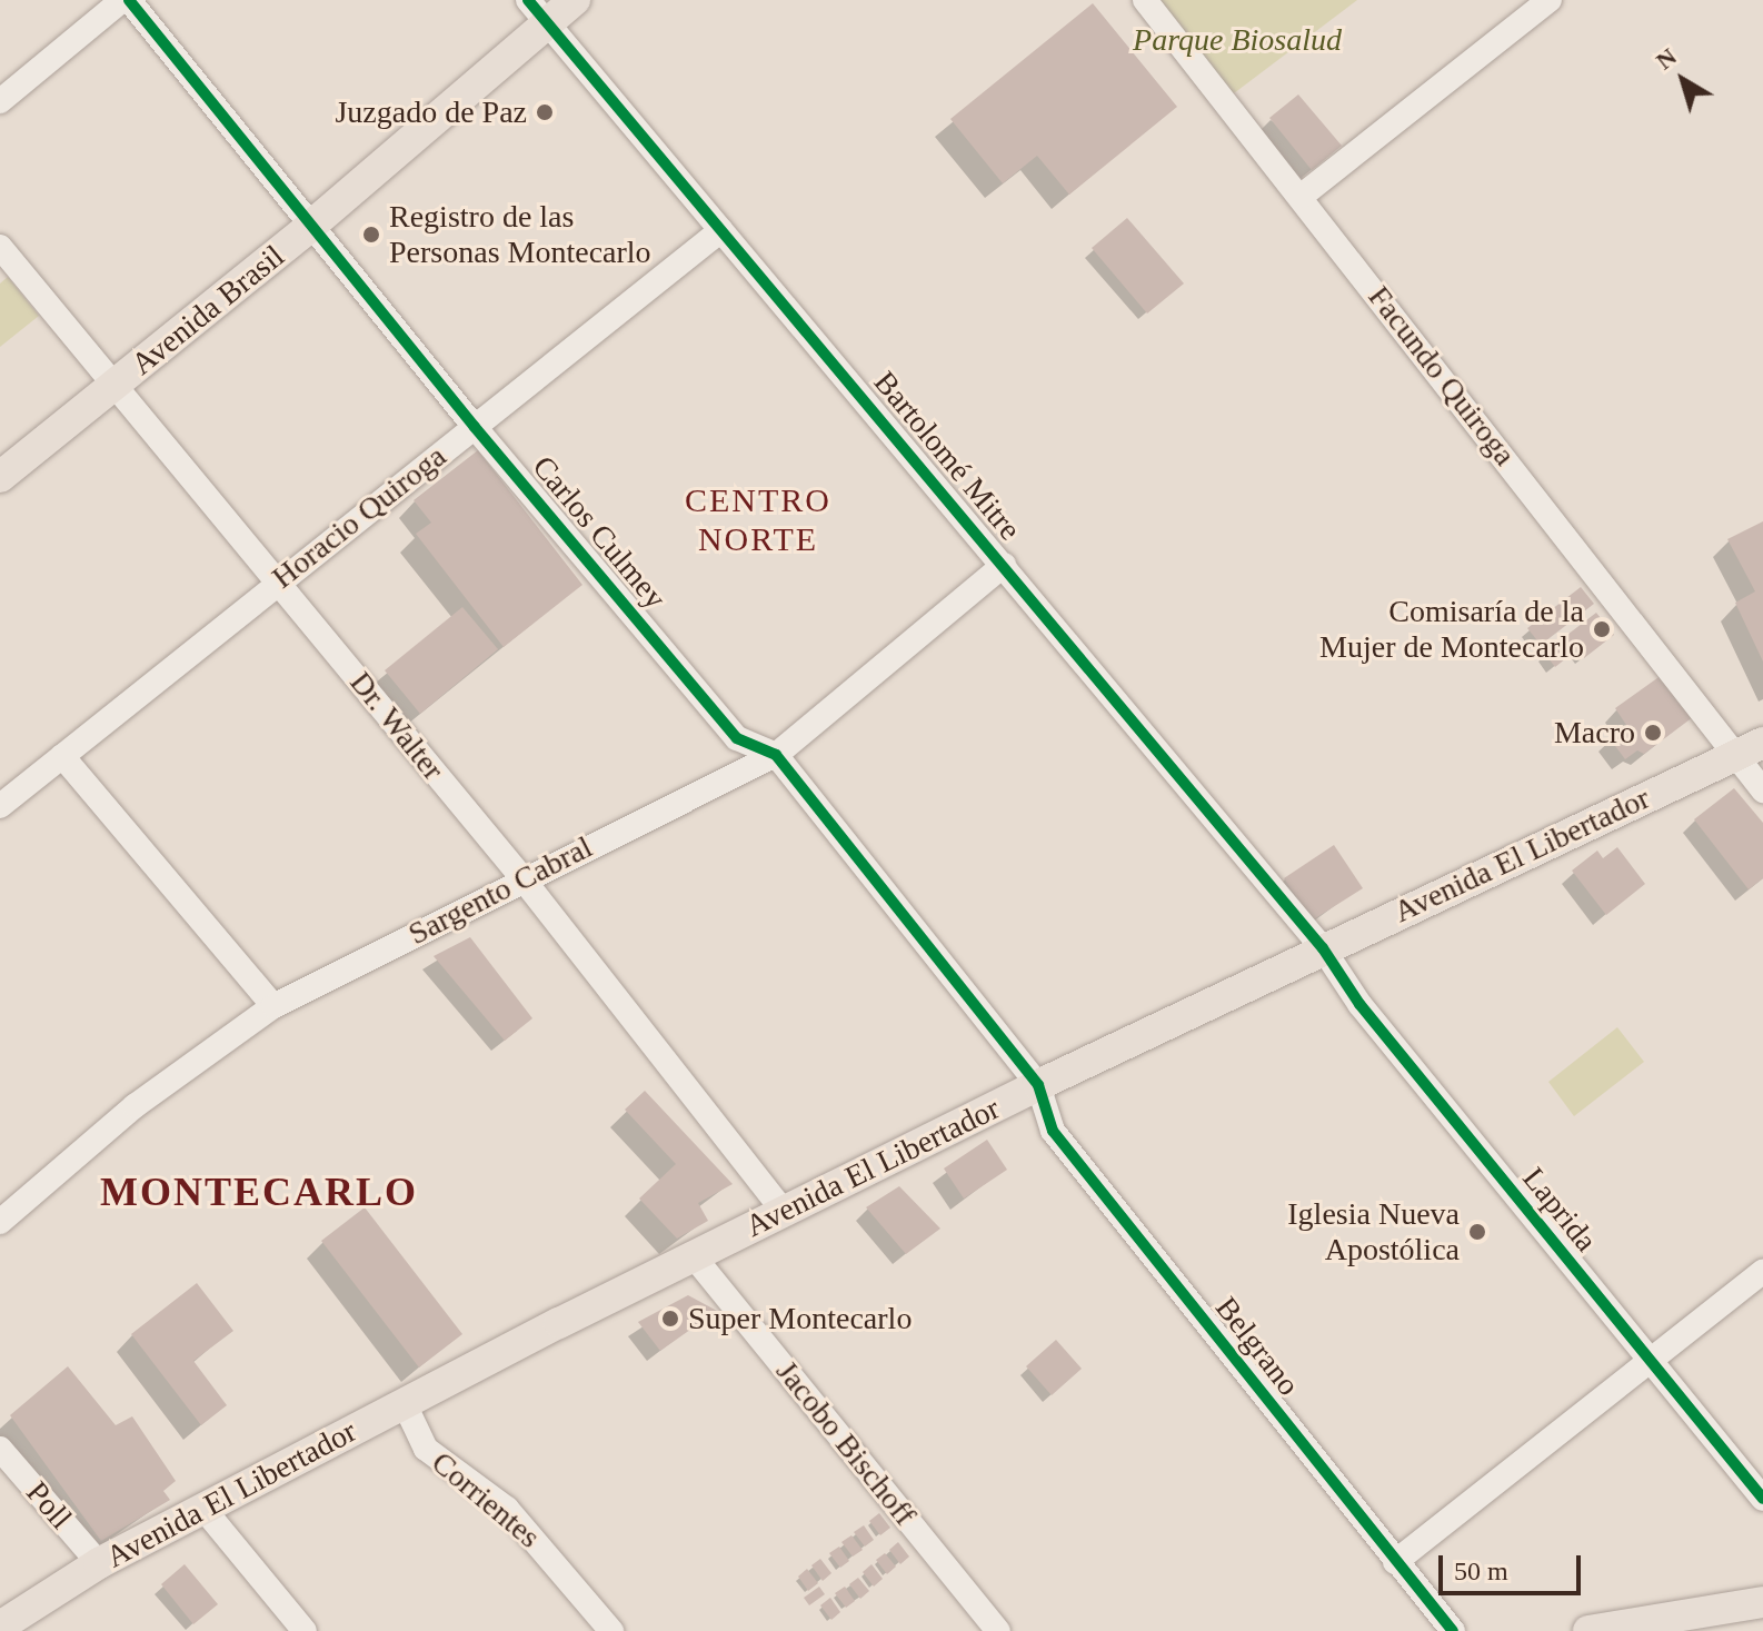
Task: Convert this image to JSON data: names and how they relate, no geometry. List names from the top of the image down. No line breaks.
{"streets":{"main road":["Avenida Brasil","Avenida El Libertador"],"street":["Facundo Quiroga","Bartolomé Mitre","Horacio Quiroga","Carlos Culmey","Dr. Walter","Sargento Cabral","Laprida","Belgrano","Jacobo Bischoff","Corrientes","Poll"]},"crossings":[["Avenida Brasil","Bartolomé Mitre"],["Avenida Brasil","Carlos Culmey"],["Avenida Brasil","Dr. Walter"],["Facundo Quiroga","Avenida El Libertador"],["Bartolomé Mitre","Horacio Quiroga"],["Bartolomé Mitre","Avenida El Libertador"],["Bartolomé Mitre","Sargento Cabral"],["Bartolomé Mitre","Laprida"],["Horacio Quiroga","Carlos Culmey"],["Horacio Quiroga","Dr. Walter"],["Carlos Culmey","Avenida El Libertador"],["Carlos Culmey","Sargento Cabral"],["Carlos Culmey","Belgrano"],["Dr. Walter","Avenida El Libertador"],["Dr. Walter","Sargento Cabral"],["Avenida El Libertador","Laprida"],["Avenida El Libertador","Belgrano"],["Avenida El Libertador","Jacobo Bischoff"],["Avenida El Libertador","Corrientes"],["Avenida El Libertador","Poll"]],"districts":["CENTRO NORTE","MONTECARLO"],"parks":["Parque Biosalud"],"places":["Juzgado de Paz","Registro de las Personas Montecarlo","Comisaría de la Mujer de Montecarlo","Macro","Iglesia Nueva Apostólica","Super Montecarlo"],"scale_bar":"50 m","north":"top left"}
